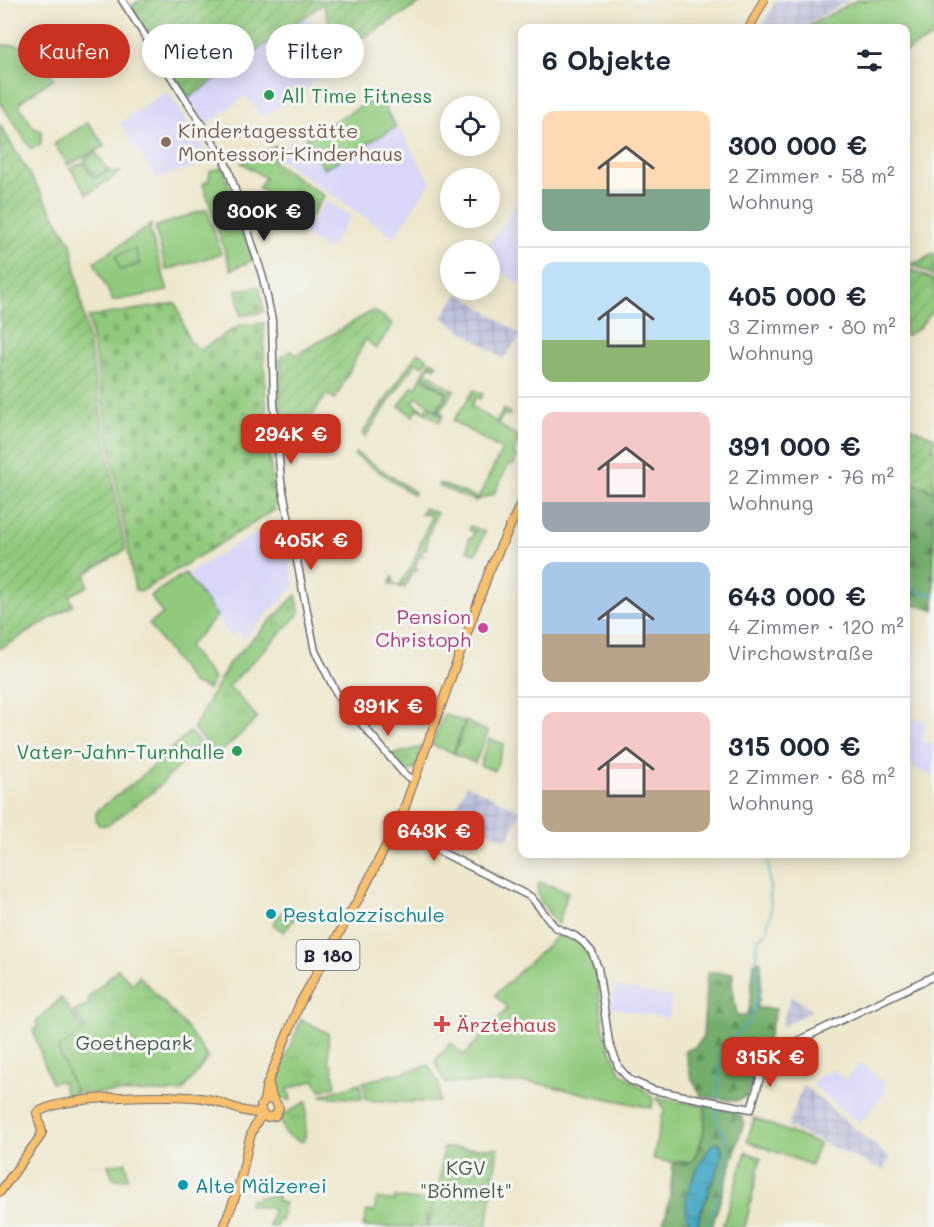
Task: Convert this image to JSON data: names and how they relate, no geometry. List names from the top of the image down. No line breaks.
{"streets":{"main road":["B 180"]},"parks":["Goethepark","KGV \"Böhmelt\""],"places":{"other":["All Time Fitness","Kindertagesstätte Montessori-Kinderhaus","Pension Christoph","Vater-Jahn-Turnhalle","Pestalozzischule","Alte Mälzerei"],"health":["Ärztehaus"]},"page":{"chip":["Kaufen","Mieten","Filter"],"heading":"6 Objekte","map_buttons":["+","−"],"list":[{"name":"300 000 €","note":"2 Zimmer · 58 m² · Wohnung"},{"name":"405 000 €","note":"3 Zimmer · 80 m² · Wohnung"},{"name":"391 000 €","note":"2 Zimmer · 76 m² · Wohnung"},{"name":"643 000 €","note":"4 Zimmer · 120 m² · Virchowstraße"},{"name":"315 000 €","note":"2 Zimmer · 68 m² · Wohnung"}],"price":["300K €","294K €","405K €","391K €","643K €","315K €"]}}
